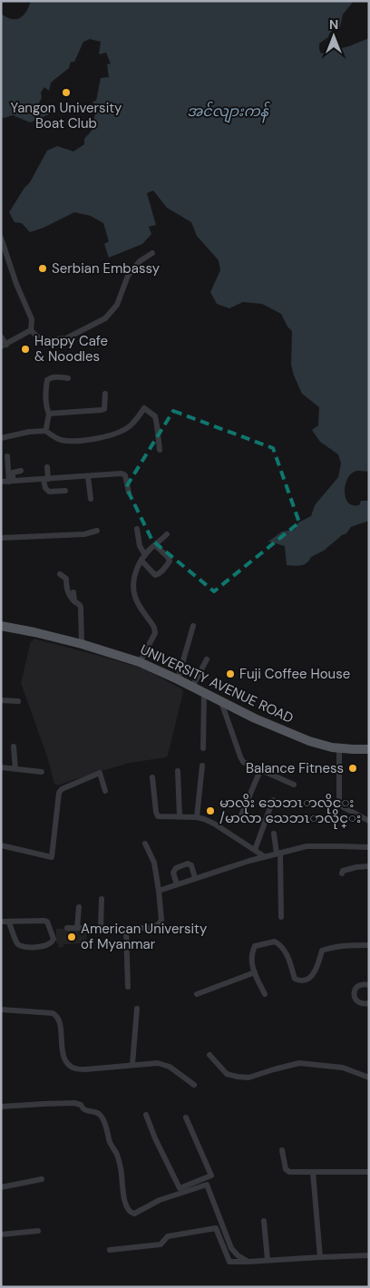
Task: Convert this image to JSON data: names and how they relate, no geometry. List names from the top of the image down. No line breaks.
{"streets":{"main road":["UNIVERSITY AVENUE ROAD"]},"water":["အင်လျားကန်"],"places":["Yangon University Boat Club","Serbian Embassy","Happy Cafe & Noodles","Fuji Coffee House","Balance Fitness","မာလိုး သေဘၤာလိုင္း /မာလာ သေဘၤာလိုင္း","American University of Myanmar"],"north":"top"}
